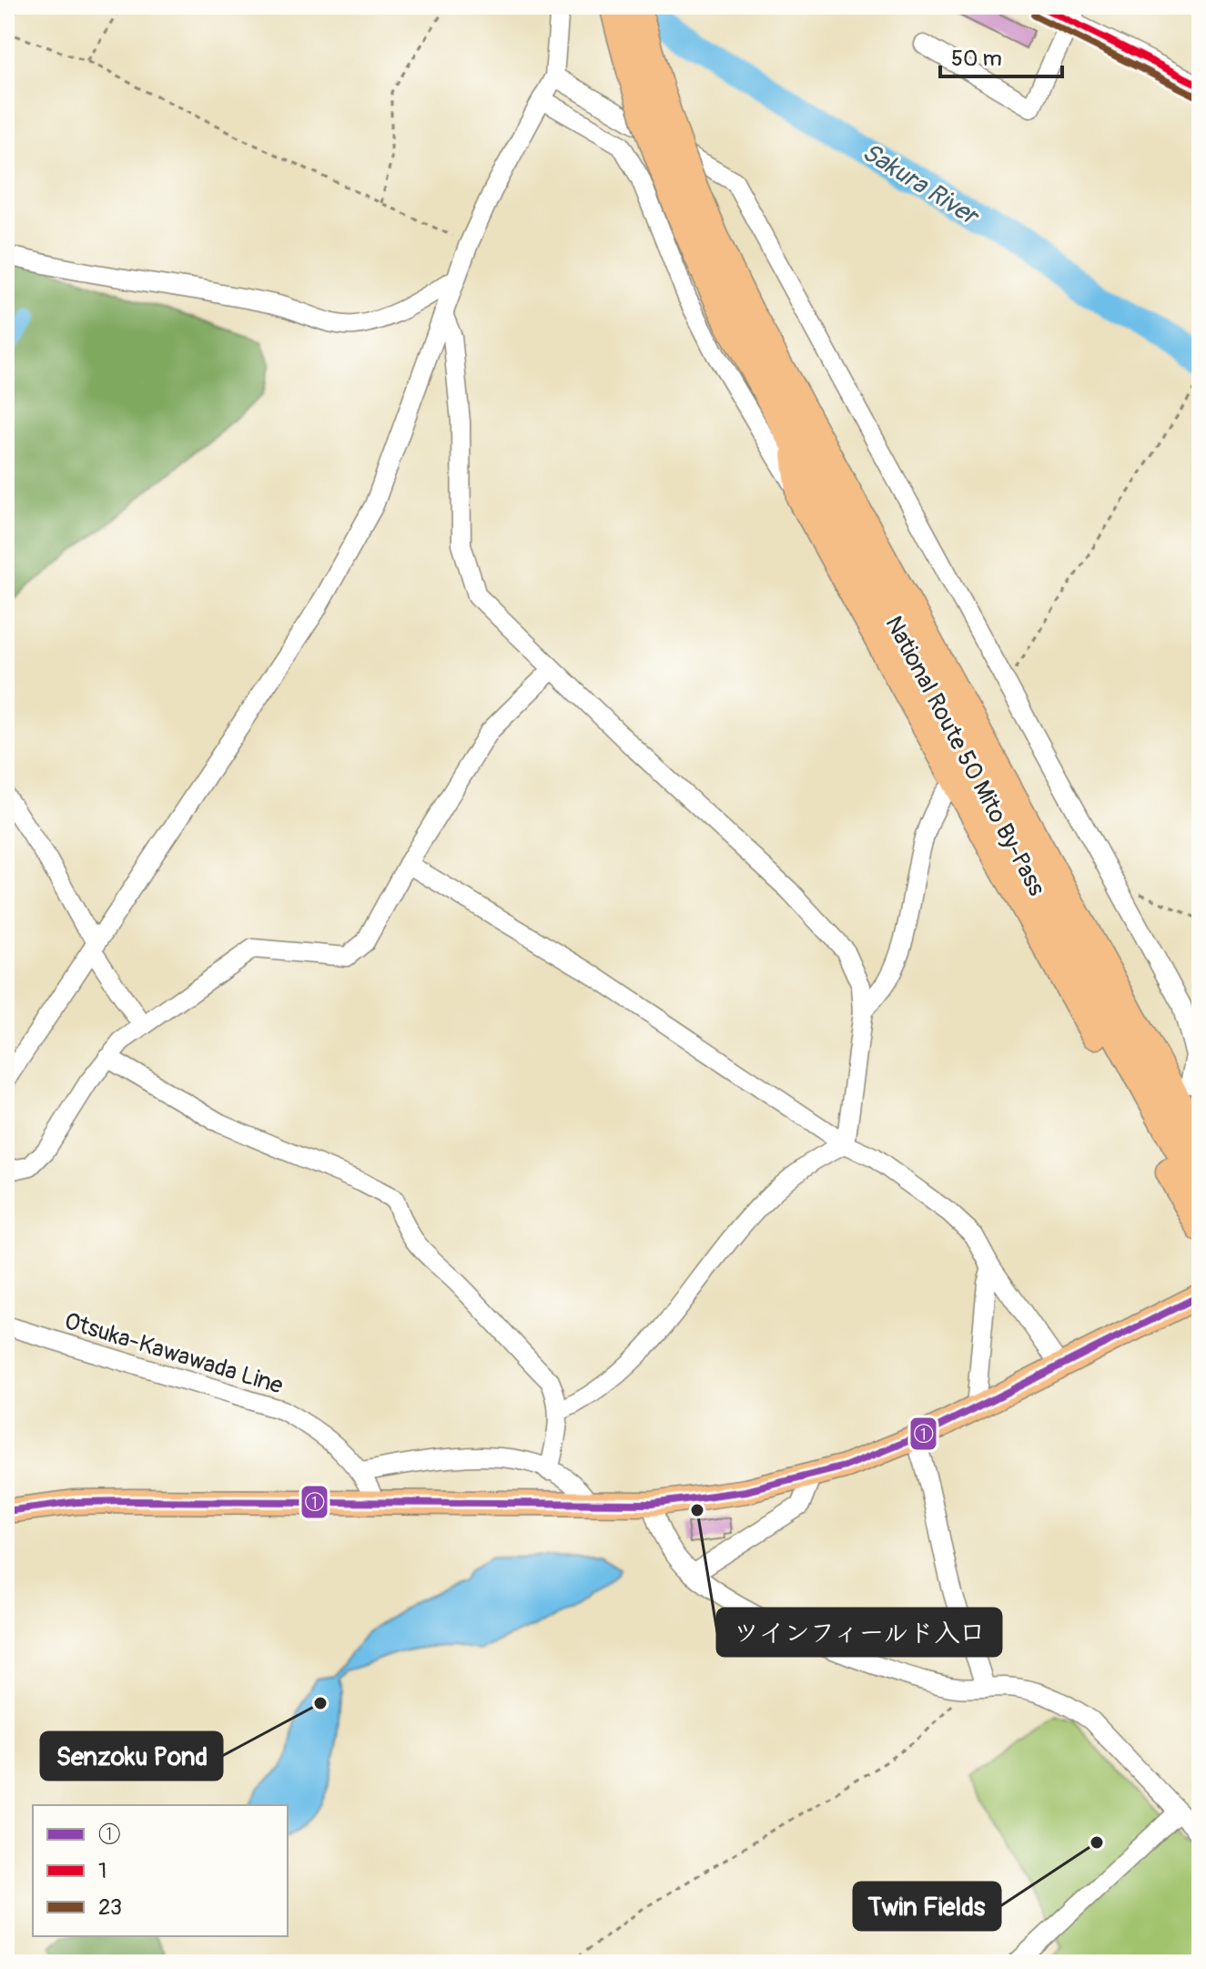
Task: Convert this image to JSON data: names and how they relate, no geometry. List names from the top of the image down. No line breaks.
{"streets":{"highway":["National Route 50 Mito By-Pass"],"street":["Otsuka-Kawawada Line"]},"water":["Sakura River"],"places":["ツインフィールド入口","Senzoku Pond","Twin Fields"],"lines":["transit line 1","transit line 23","transit line ①"],"legend":["①","1","23"],"scale_bar":"50 m"}
